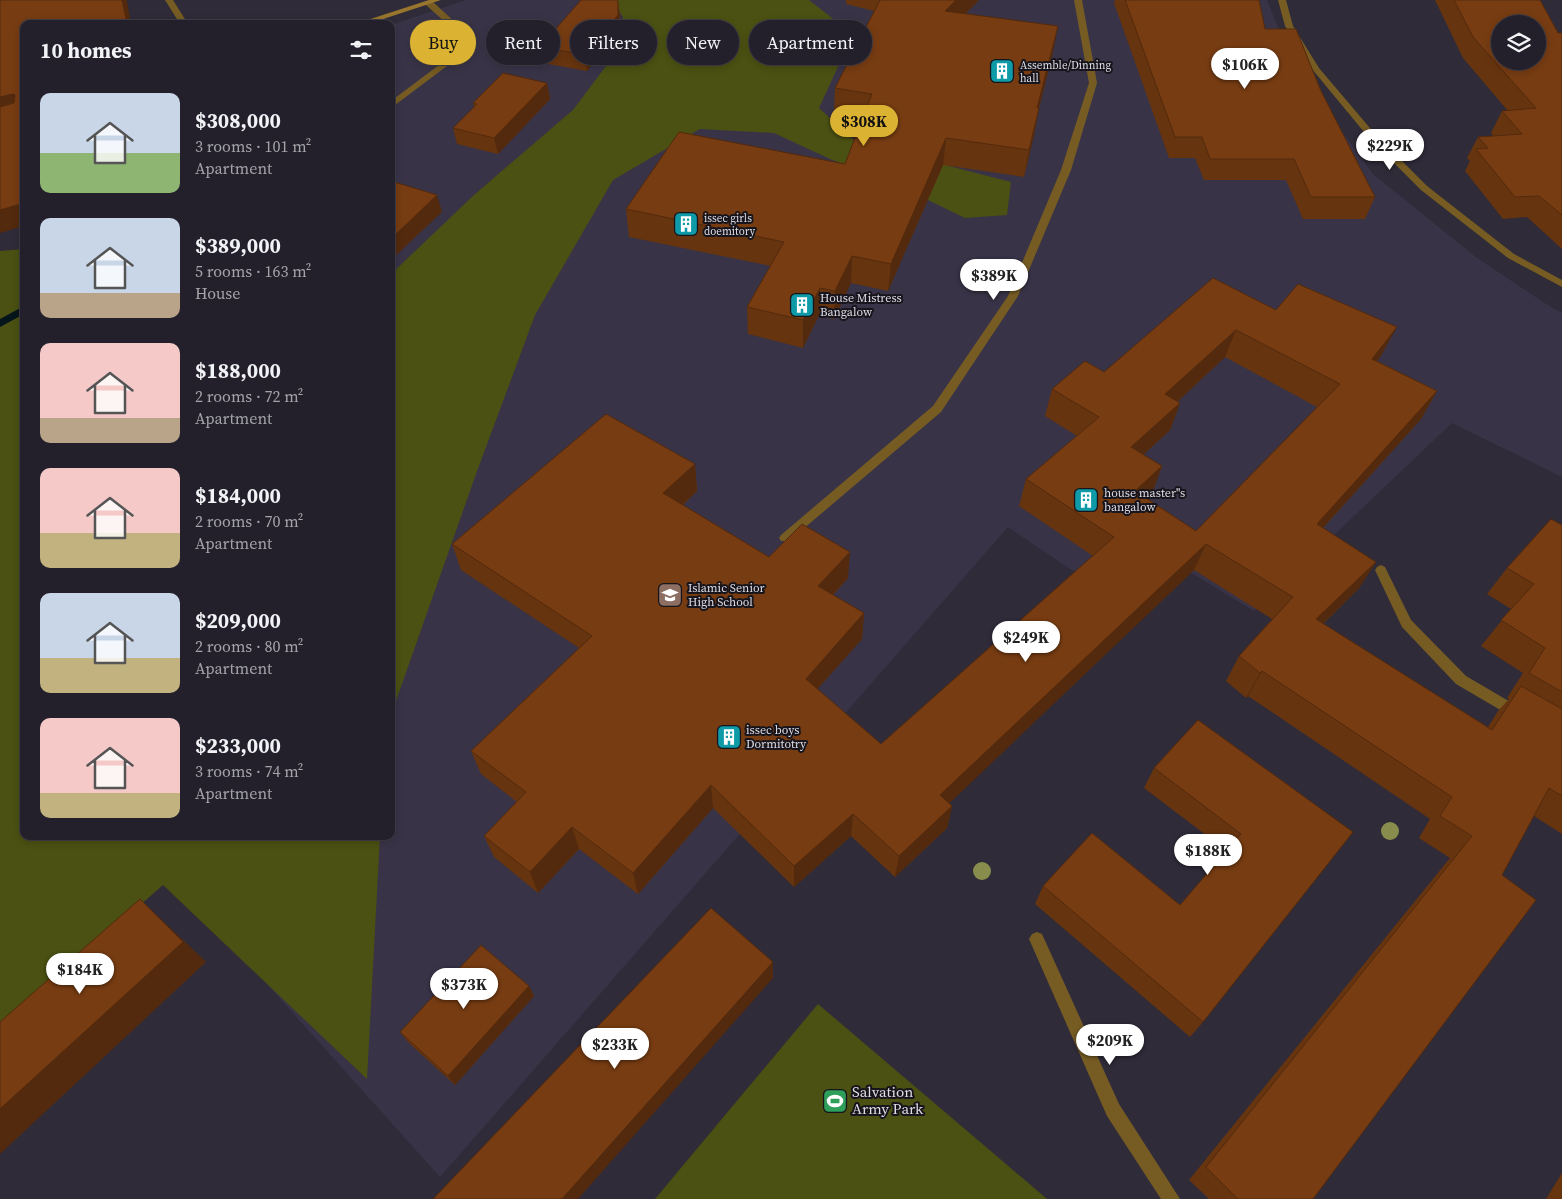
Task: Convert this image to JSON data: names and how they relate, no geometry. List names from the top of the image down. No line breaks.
{"places":{"building":["Assemble/Dinning hall","issec girls doemitory","House Mistress Bangalow","house master\"s bangalow","issec boys Dormitotry"],"school or university":["Islamic Senior High School"],"sports":["Salvation Army Park"]},"page":{"chip":["Buy","Rent","Filters","New","Apartment"],"heading":"10 homes","price":["$106K","$308K","$229K","$389K","$249K","$188K","$184K","$373K","$209K","$233K"],"list":[{"name":"$308,000","note":"3 rooms · 101 m² · Apartment"},{"name":"$389,000","note":"5 rooms · 163 m² · House"},{"name":"$188,000","note":"2 rooms · 72 m² · Apartment"},{"name":"$184,000","note":"2 rooms · 70 m² · Apartment"},{"name":"$209,000","note":"2 rooms · 80 m² · Apartment"},{"name":"$233,000","note":"3 rooms · 74 m² · Apartment"}]}}
